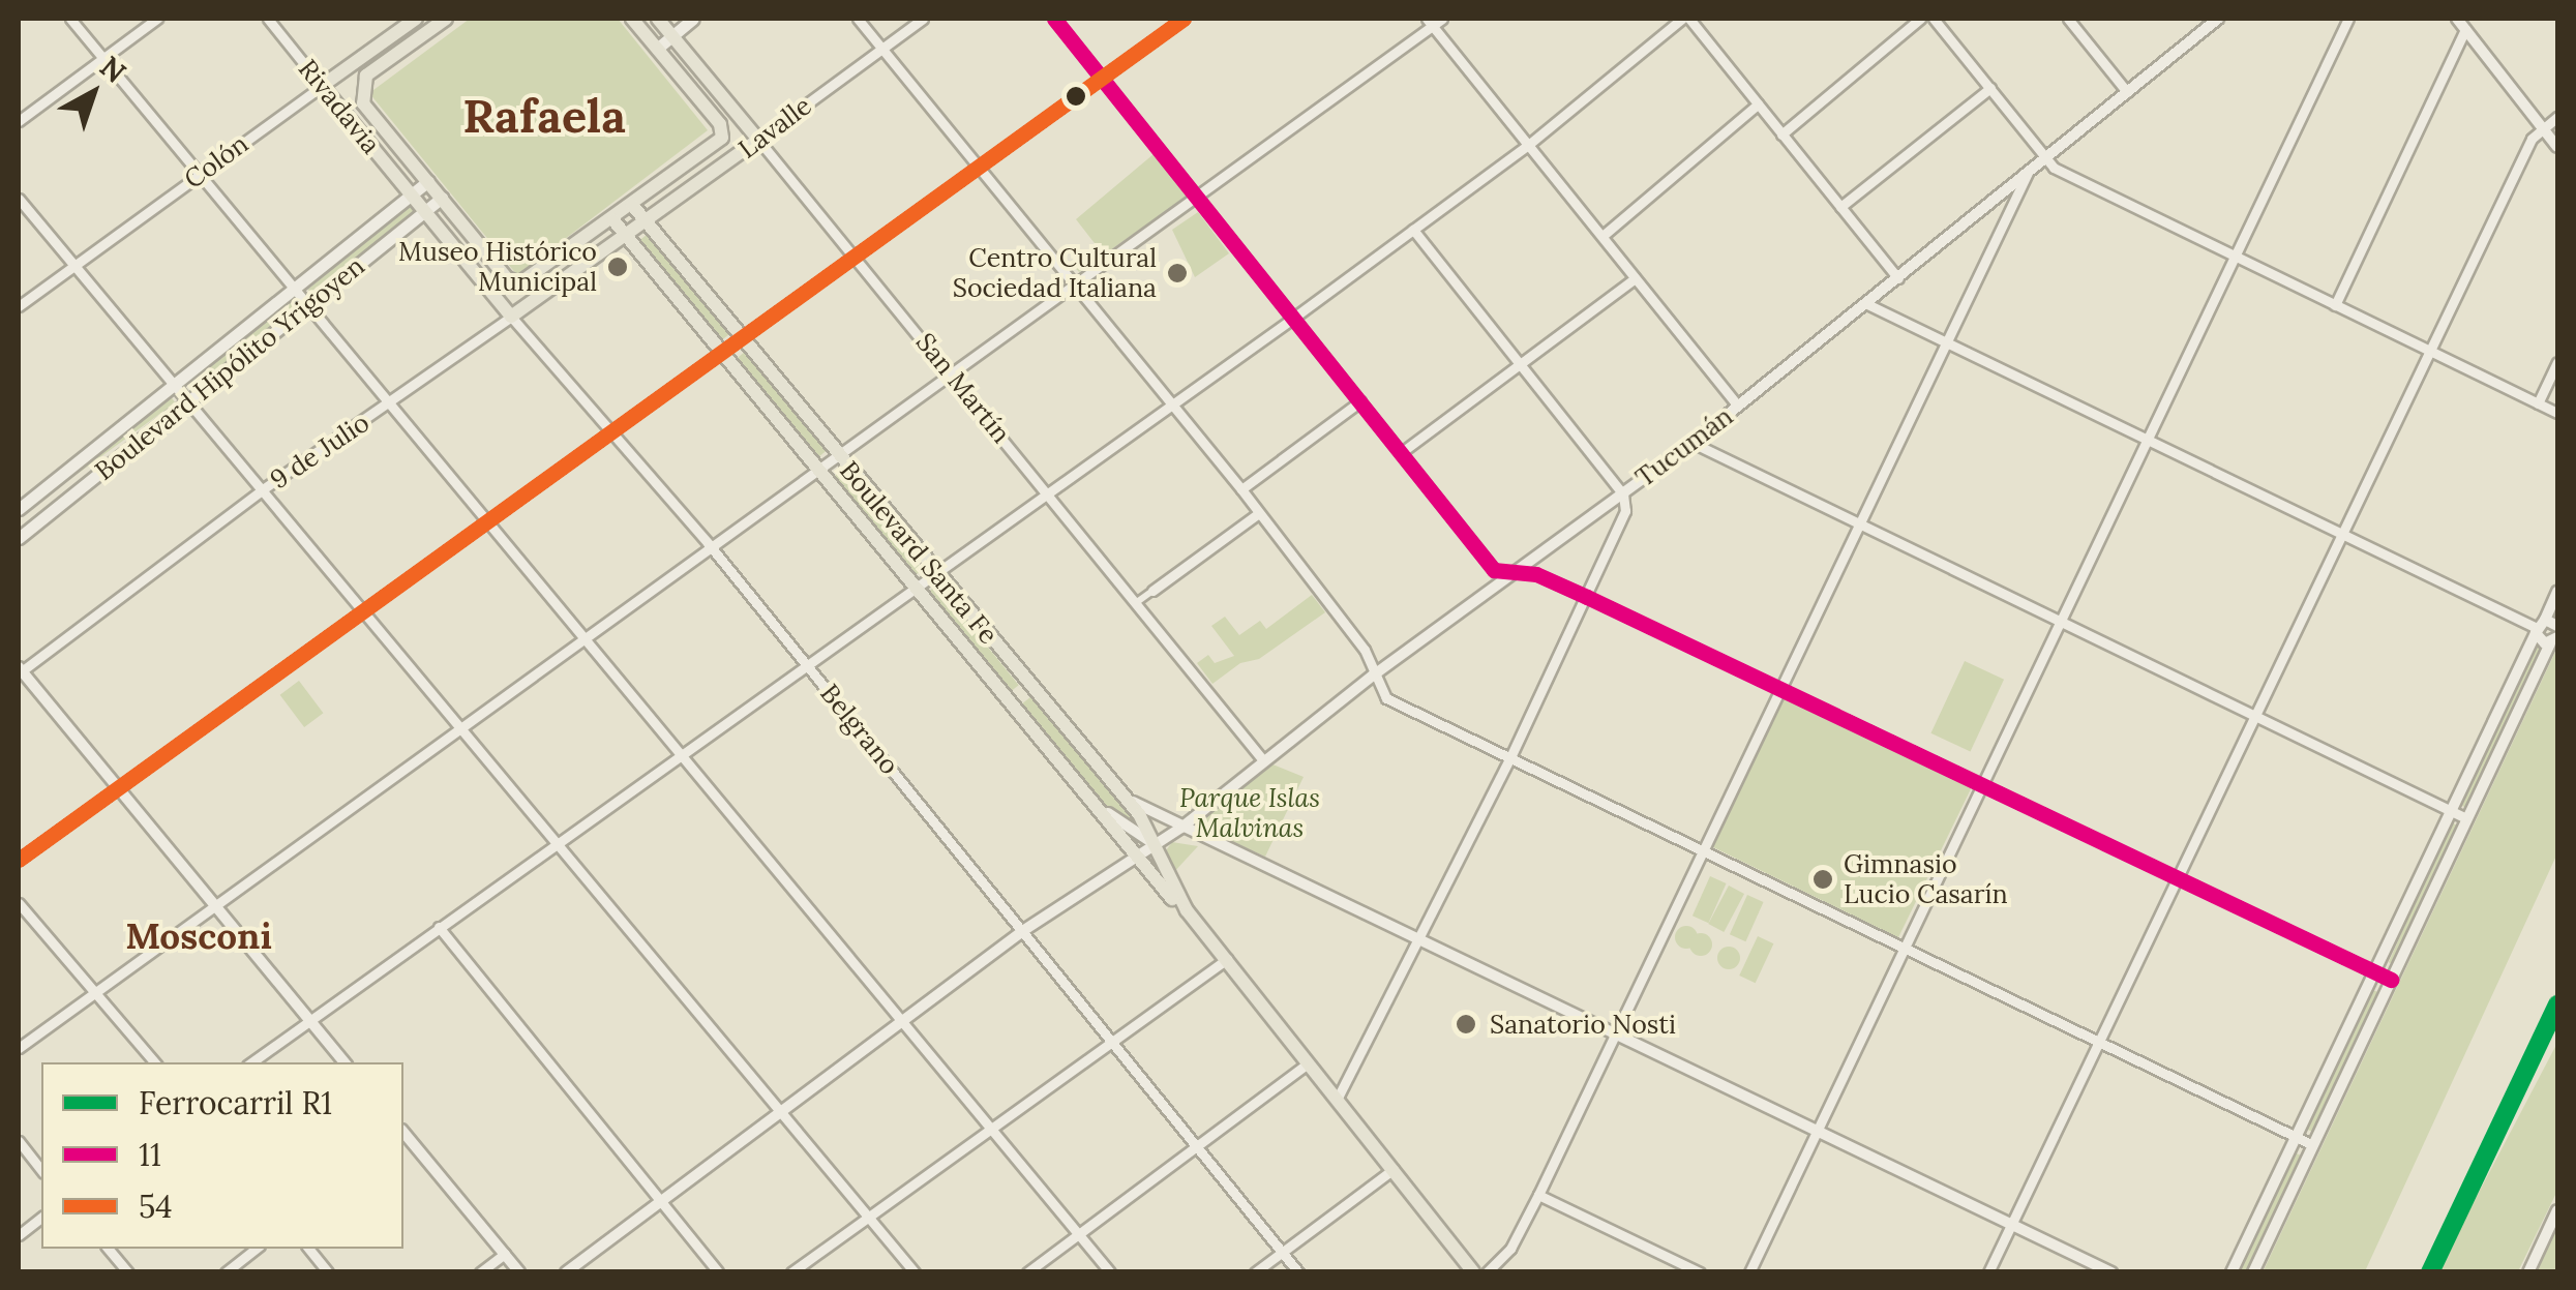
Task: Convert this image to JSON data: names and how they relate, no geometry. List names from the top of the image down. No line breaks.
{"streets":{"main road":["Rivadavia","Lavalle","Colón","Boulevard Hipólito Yrigoyen","San Martín","9 de Julio","Boulevard Santa Fe","Belgrano"],"street":["Tucumán"]},"crossings":[["Rivadavia","Colón"],["Rivadavia","Boulevard Hipólito Yrigoyen"],["Rivadavia","Belgrano"],["Lavalle","San Martín"],["Lavalle","9 de Julio"],["Lavalle","Boulevard Santa Fe"],["Boulevard Hipólito Yrigoyen","Belgrano"],["San Martín","Tucumán"],["Tucumán","Boulevard Santa Fe"],["Tucumán","Belgrano"],["9 de Julio","Boulevard Santa Fe"],["9 de Julio","Belgrano"]],"districts":["Rafaela","Mosconi"],"parks":["Parque Islas Malvinas"],"places":["Museo Histórico Municipal","Centro Cultural Sociedad Italiana","Gimnasio Lucio Casarín","Sanatorio Nosti"],"lines":["transit line 11","transit line 54","rail line R1"],"legend":["Ferrocarril R1","11","54"],"north":"top right"}
